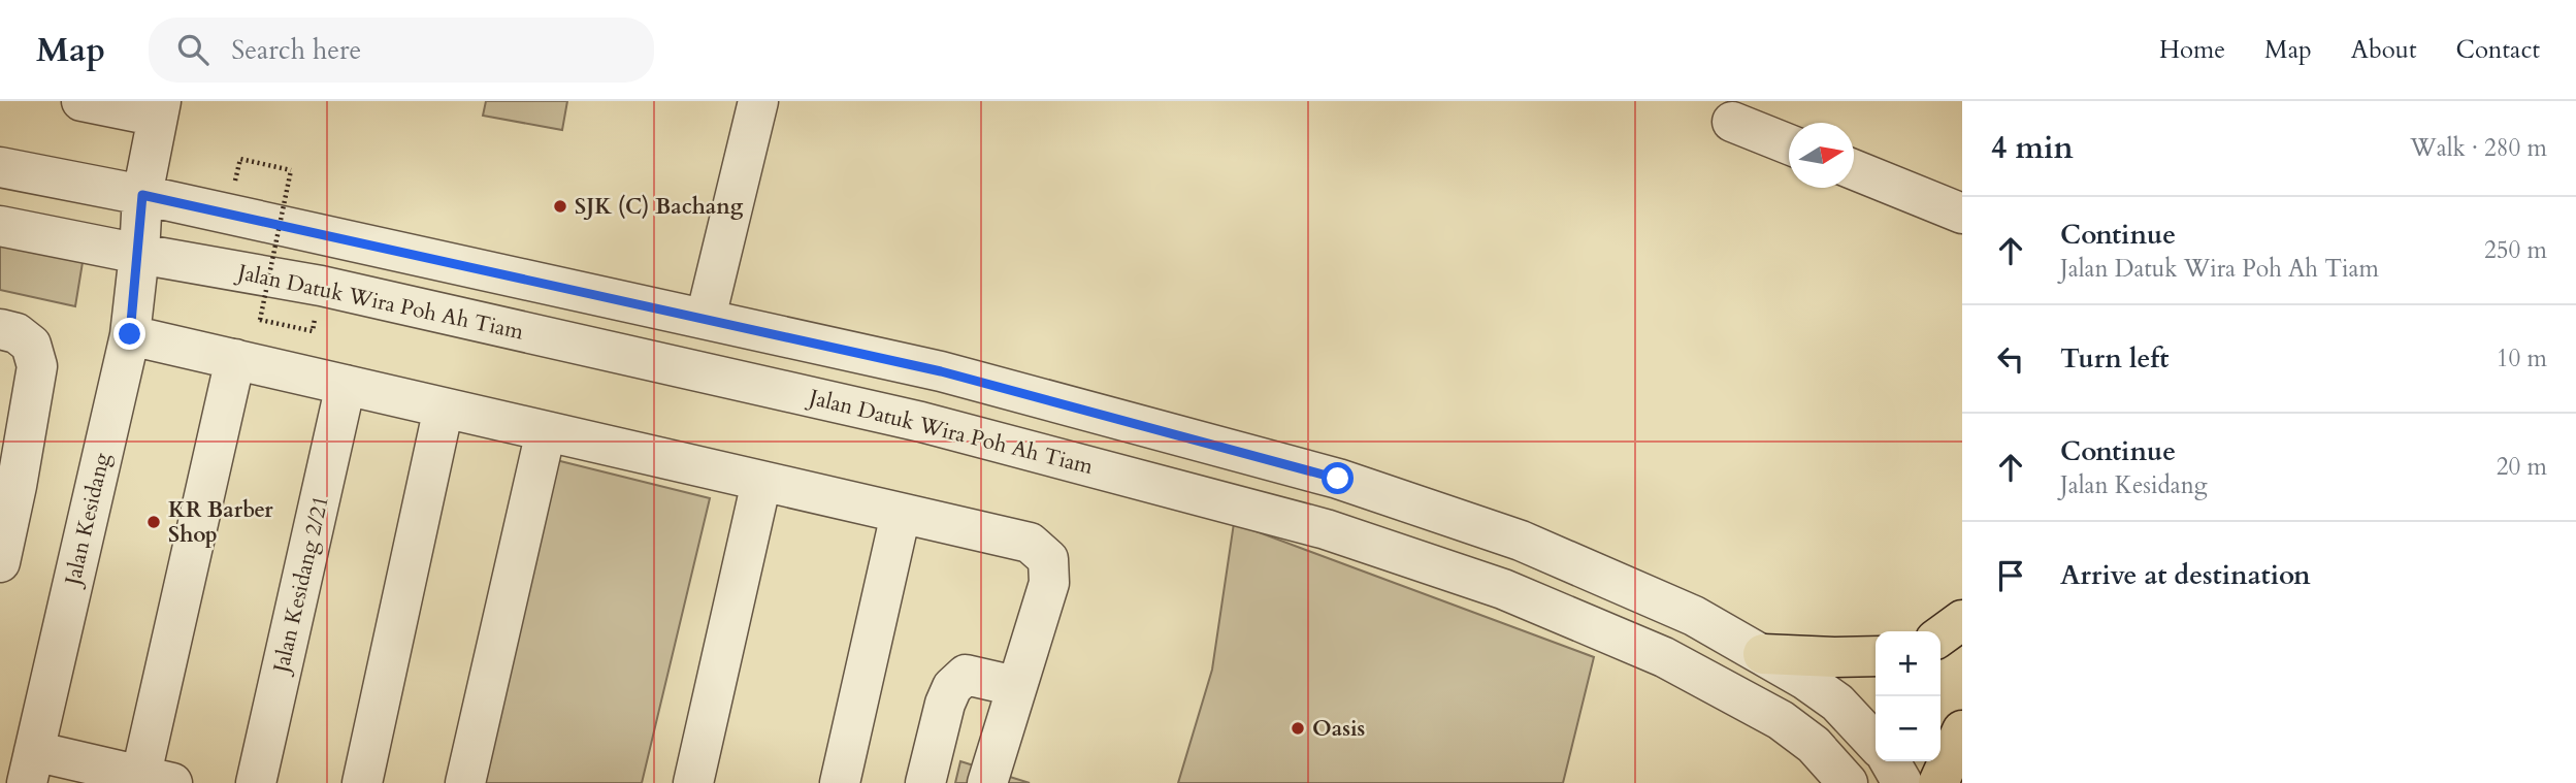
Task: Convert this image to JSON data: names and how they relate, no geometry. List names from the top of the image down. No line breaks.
{"streets":{"street":["Jalan Datuk Wira Poh Ah Tiam","Jalan Kesidang","Jalan Kesidang 2/21"]},"crossings":[["Jalan Datuk Wira Poh Ah Tiam","Jalan Kesidang"]],"places":["SJK (C) Bachang","KR Barber Shop","Oasis"],"north":"right","page":{"header":"Map","search":"Search here","nav":["Home","Map","About","Contact"],"heading":["4 min","Walk · 280 m"],"list":[["Continue","Jalan Datuk Wira Poh Ah Tiam","250 m"],["Turn left","10 m"],["Continue","Jalan Kesidang","20 m"],"Arrive at destination"],"map_buttons":["+","−"]}}
